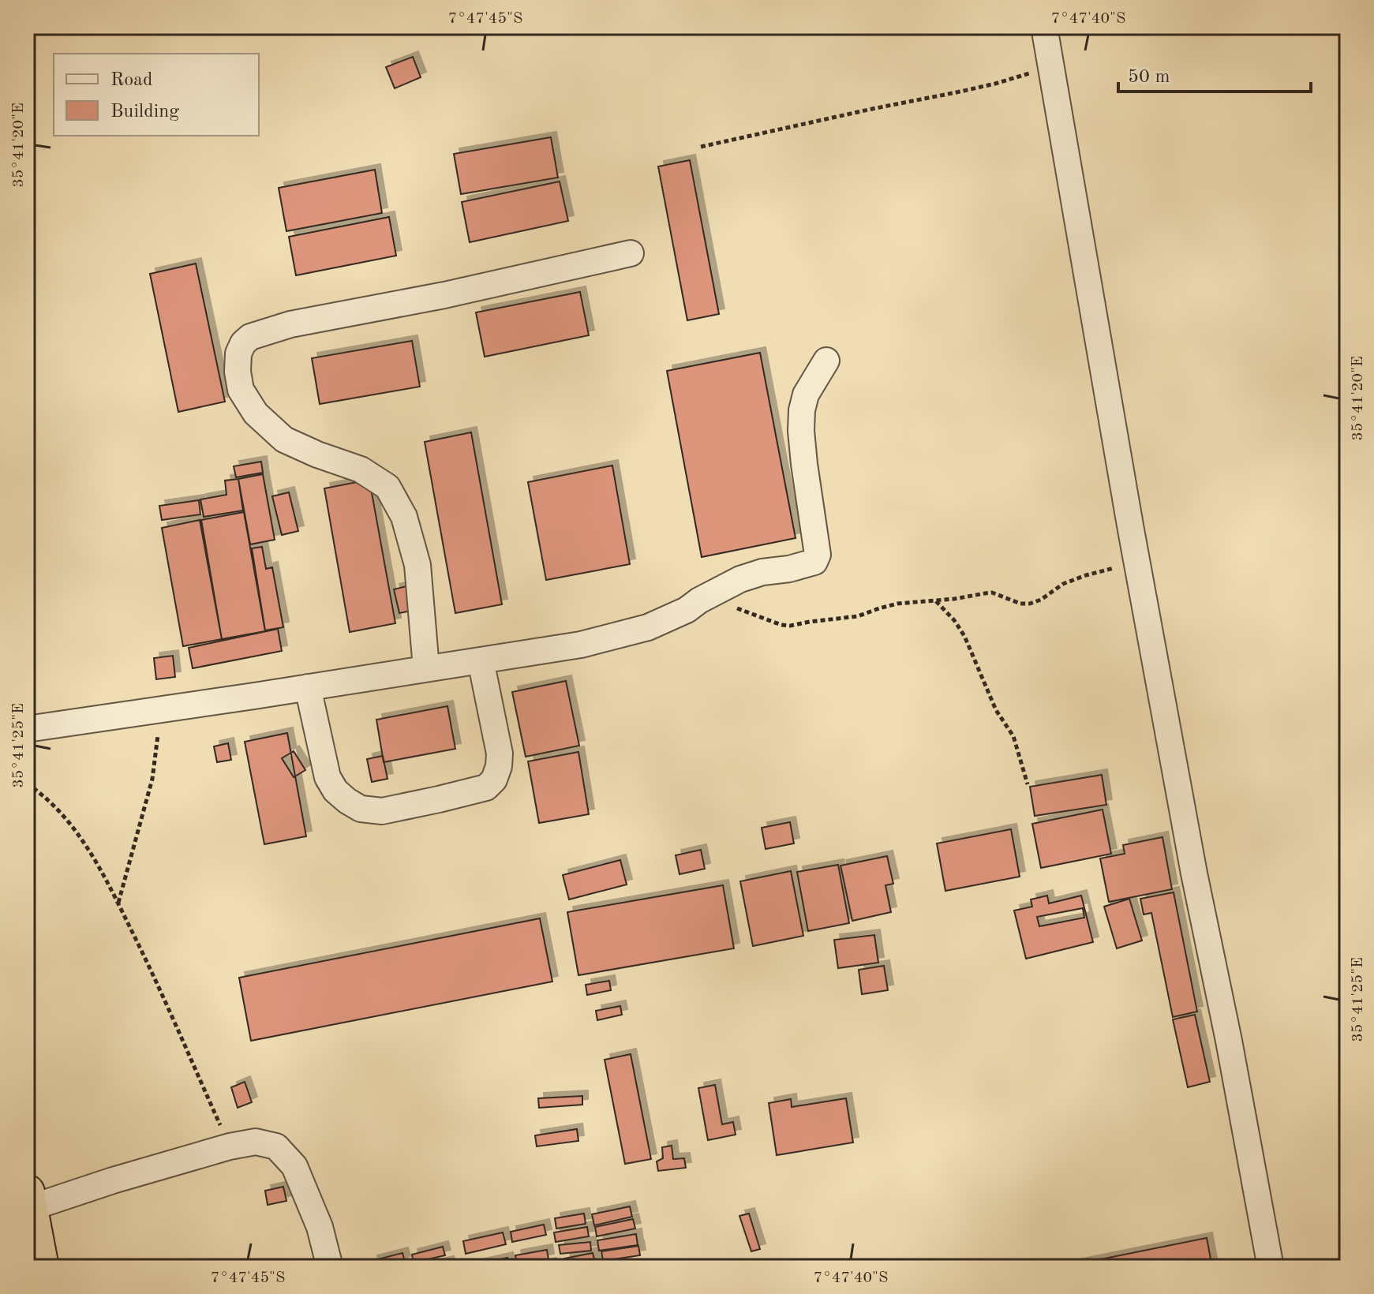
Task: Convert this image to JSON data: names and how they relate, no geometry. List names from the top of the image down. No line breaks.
{"legend":["Road","Building"],"scale_bar":"50 m","coordinates":["7°47'45\"S","7°47'40\"S","35°41'20\"E","35°41'25\"E"]}
